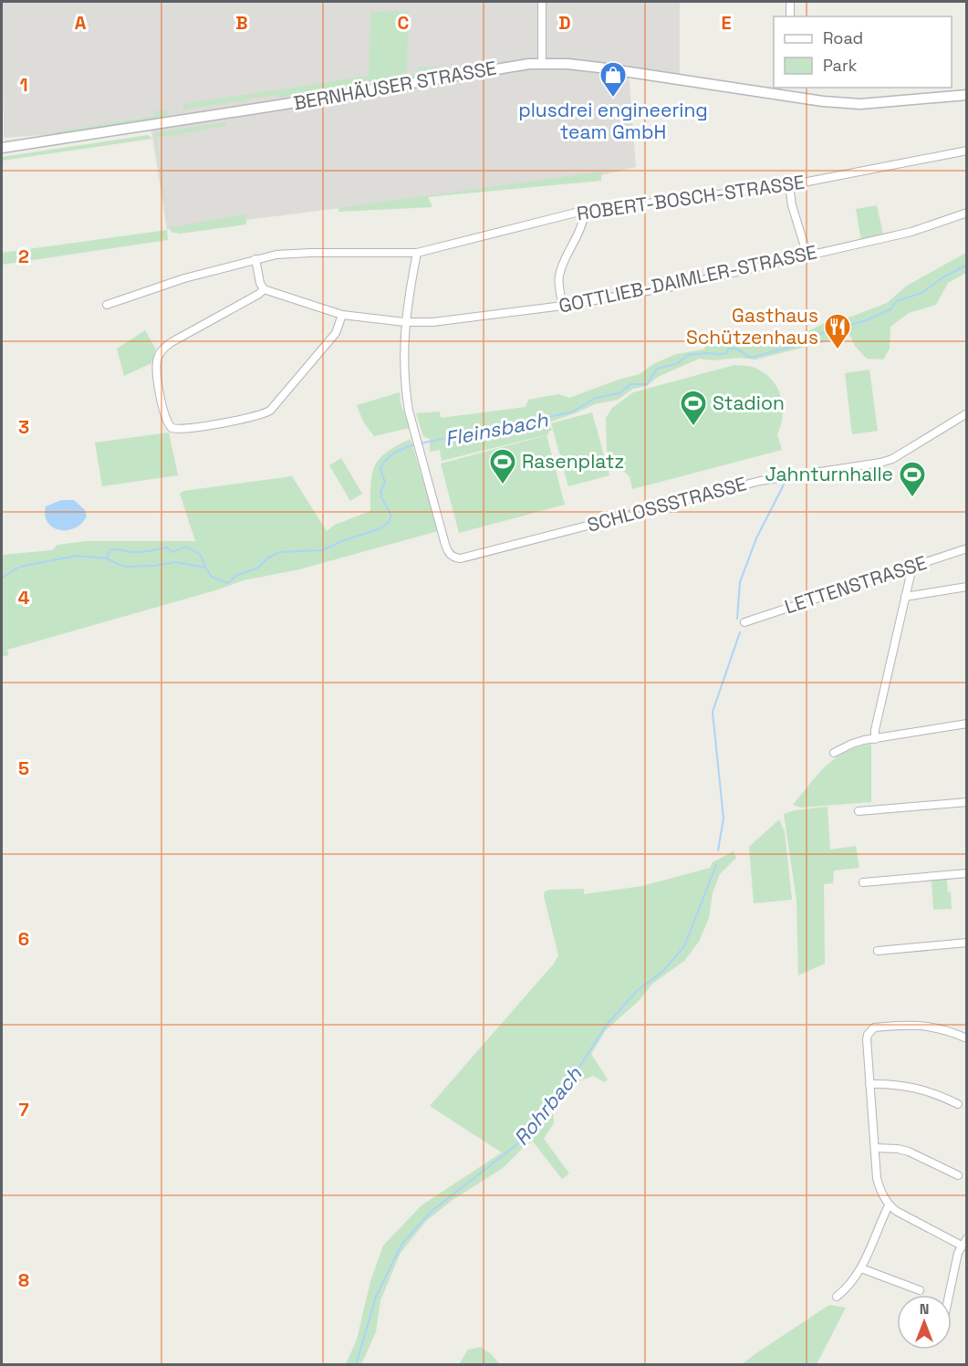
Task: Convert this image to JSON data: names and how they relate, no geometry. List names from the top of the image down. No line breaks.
{"streets":{"street":["BERNHÄUSER STRASSE","ROBERT-BOSCH-STRASSE","GOTTLIEB-DAIMLER-STRASSE","SCHLOSSSTRASSE","LETTENSTRASSE"]},"crossings":[["GOTTLIEB-DAIMLER-STRASSE","SCHLOSSSTRASSE"]],"water":["Fleinsbach","Rohrbach"],"places":{"shop":["plusdrei engineering team GmbH"],"restaurant":["Gasthaus Schützenhaus"],"sports":["Stadion","Rasenplatz","Jahnturnhalle"]},"legend":["Road","Park"],"north":"top","grid":{"columns":["A","B","C","D","E"],"rows":["1","2","3","4","5","6","7","8"]}}
